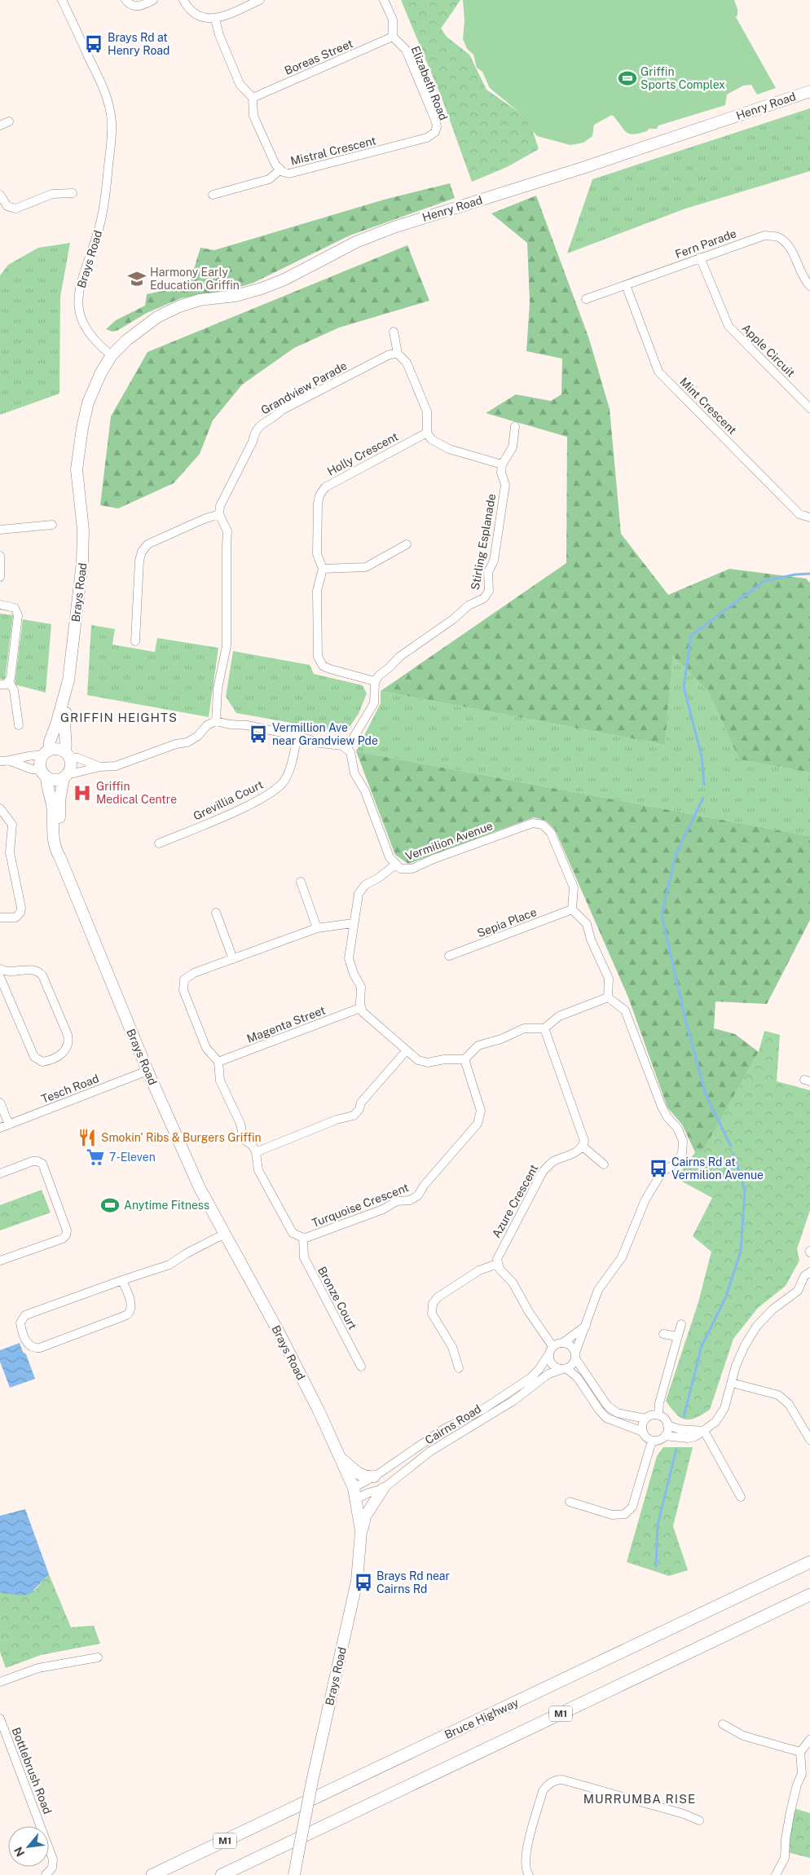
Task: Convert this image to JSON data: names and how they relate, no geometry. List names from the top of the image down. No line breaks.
{"streets":{"highway":["M1","Bruce Highway"],"main road":["Henry Road","Brays Road"],"street":["Boreas Street","Elizabeth Road","Mistral Crescent","Fern Parade","Apple Circuit","Grandview Parade","Mint Crescent","Holly Crescent","Stirling Esplanade","Grevillia Court","Vermilion Avenue","Sepia Place","Magenta Street","Tesch Road","Azure Crescent","Turquoise Crescent","Bronze Court","Cairns Road","Bottlebrush Road"]},"crossings":[["Boreas Street","Elizabeth Road"],["Boreas Street","Mistral Crescent"],["Elizabeth Road","Mistral Crescent"],["Henry Road","Brays Road"],["Fern Parade","Apple Circuit"],["Fern Parade","Mint Crescent"],["Brays Road","Tesch Road"],["Brays Road","Cairns Road"],["Vermilion Avenue","Sepia Place"],["Turquoise Crescent","Bronze Court"]],"districts":["GRIFFIN HEIGHTS","MURRUMBA RISE"],"places":{"bus stop":["Brays Rd at Henry Road","Vermillion Ave near Grandview Pde","Cairns Rd at Vermilion Avenue","Brays Rd near Cairns Rd"],"sports":["Griffin Sports Complex","Anytime Fitness"],"school or university":["Harmony Early Education Griffin"],"hospital":["Griffin Medical Centre"],"restaurant":["Smokin' Ribs & Burgers Griffin"],"supermarket":["7-Eleven"]},"north":"bottom left"}
